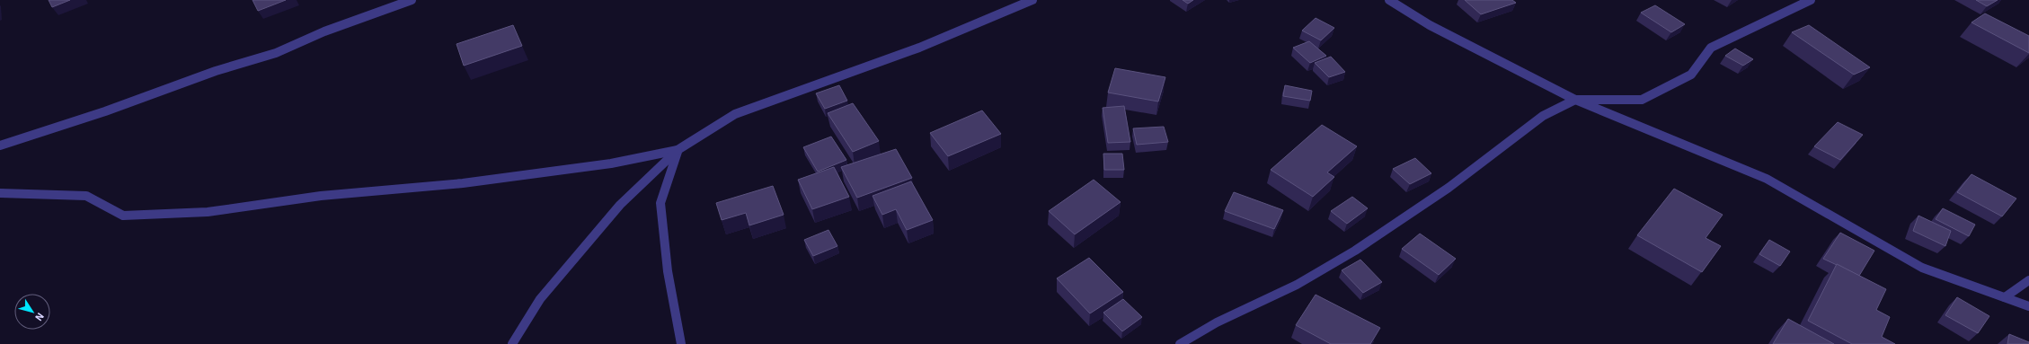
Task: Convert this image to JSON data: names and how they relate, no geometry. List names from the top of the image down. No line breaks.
{"north":"bottom right"}
